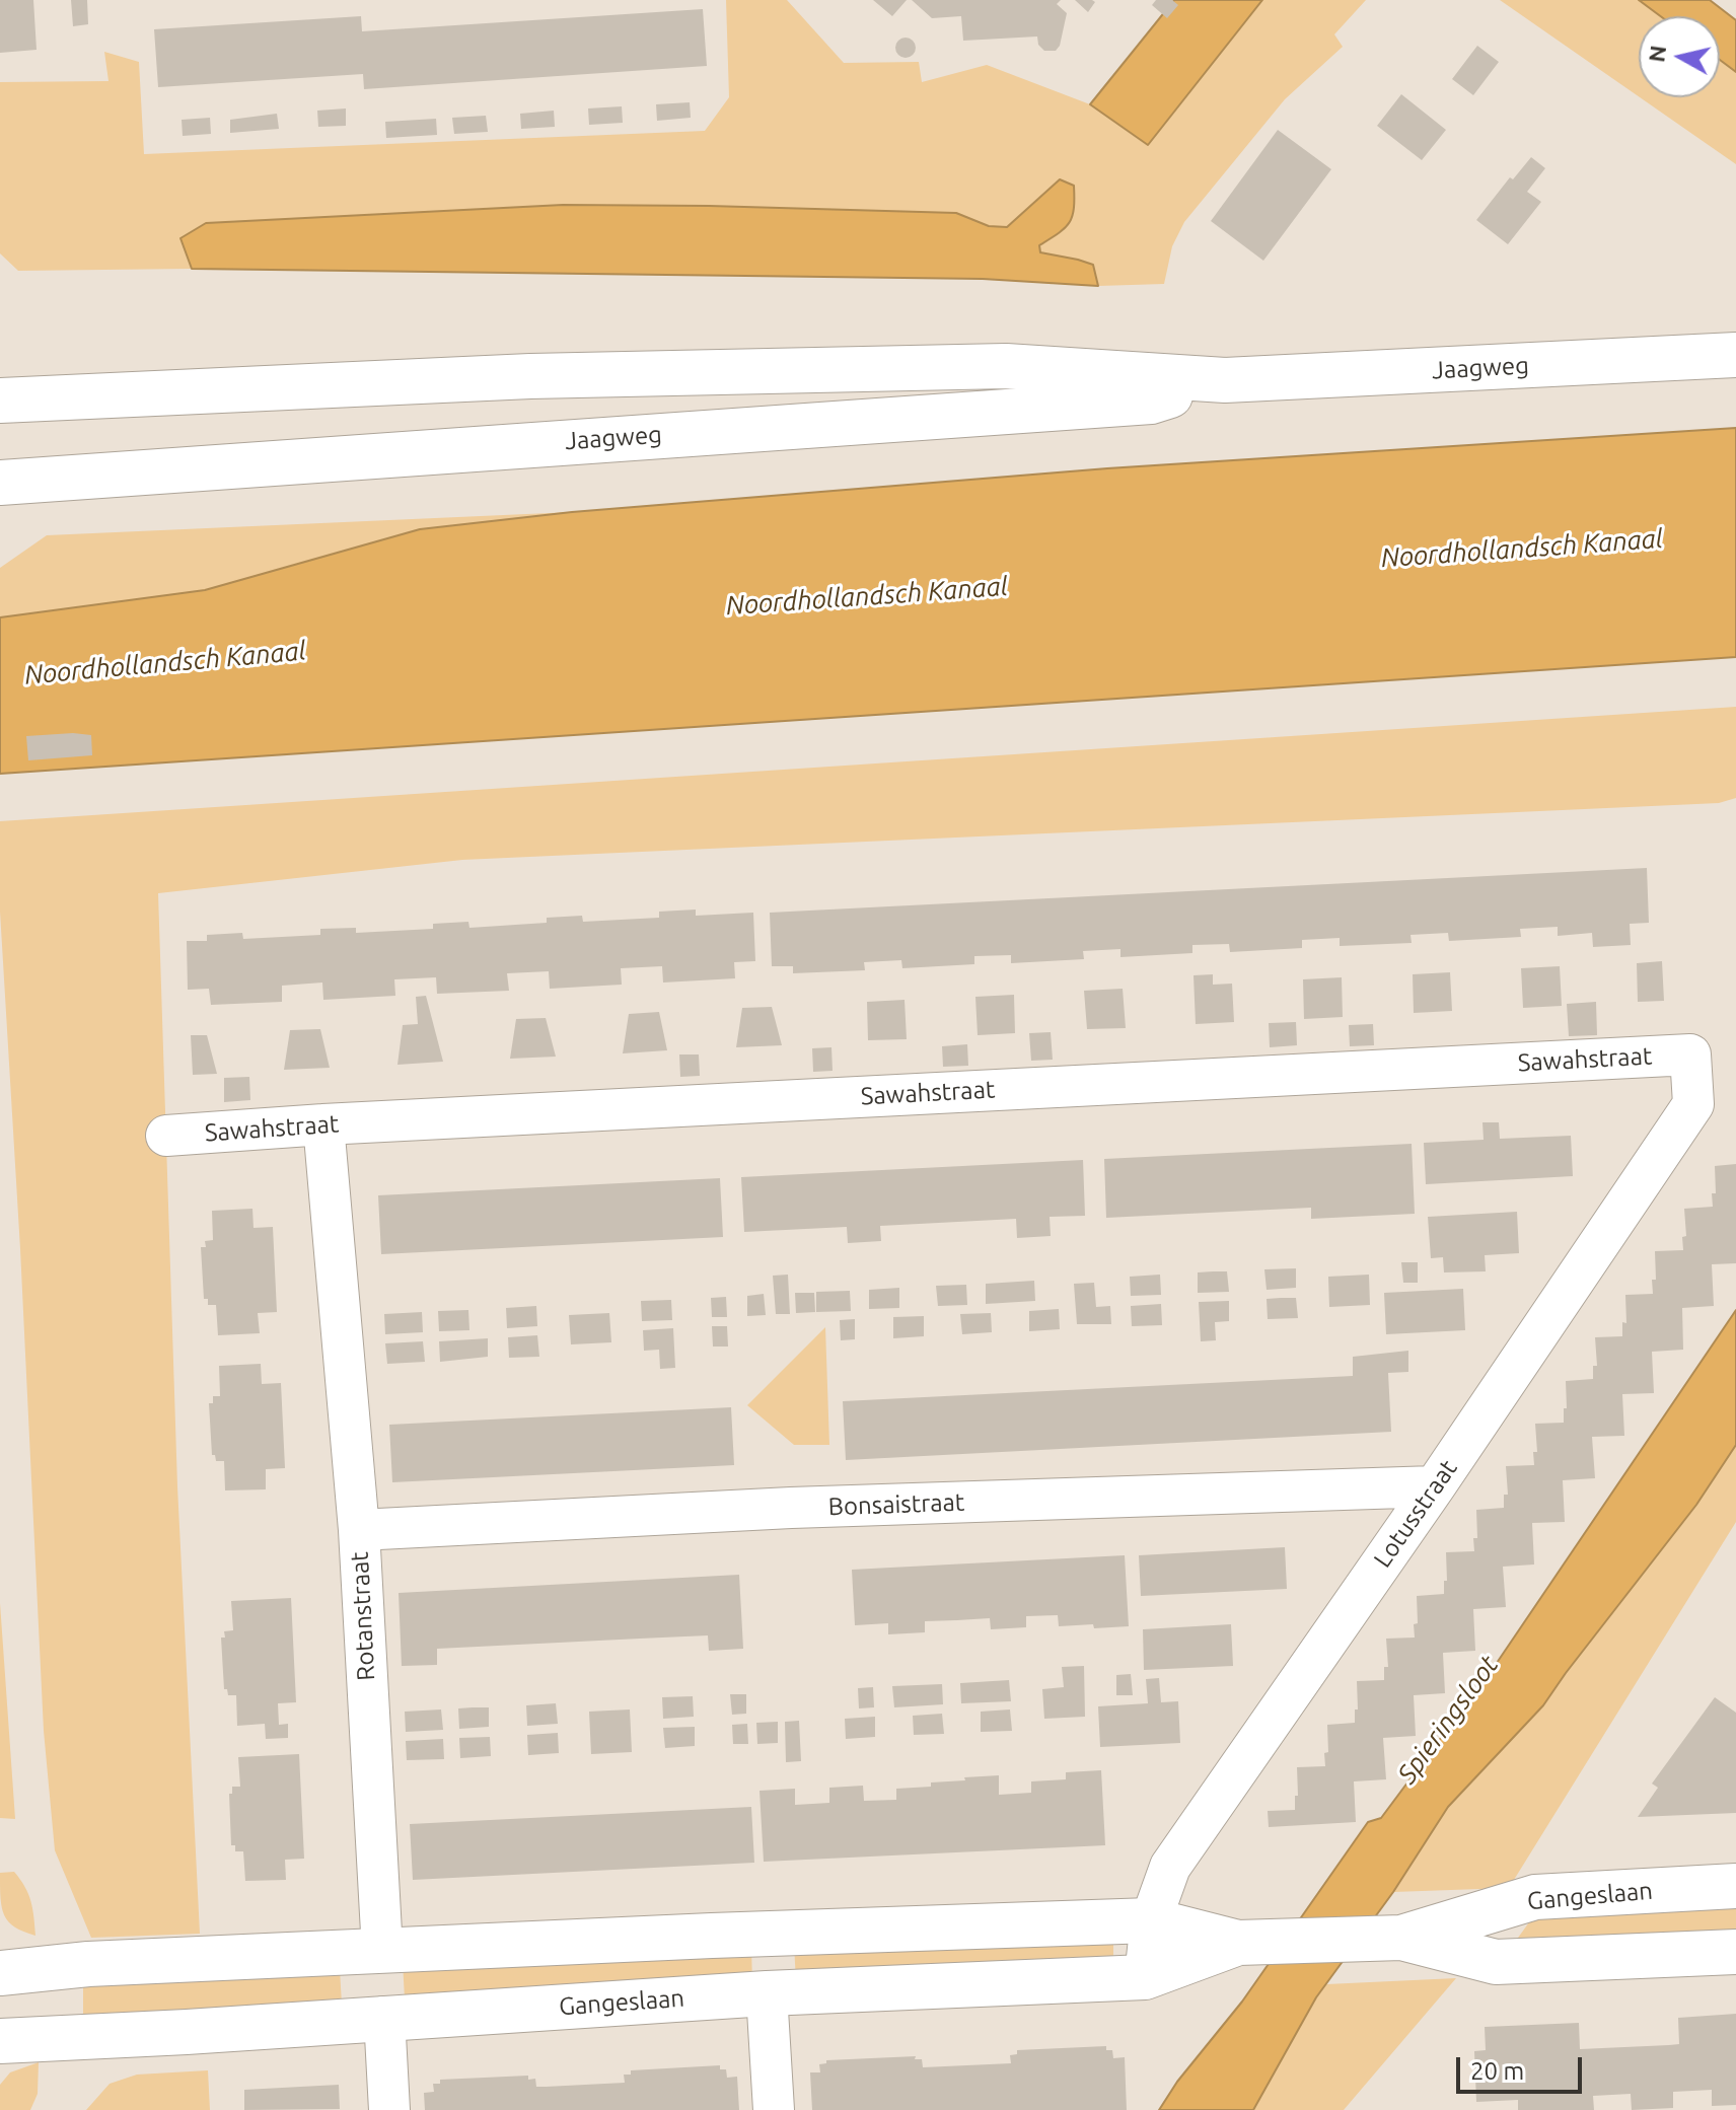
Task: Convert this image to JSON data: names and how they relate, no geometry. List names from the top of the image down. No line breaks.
{"streets":{"street":["Jaagweg","Sawahstraat","Bonsaistraat","Lotusstraat","Rotanstraat","Gangeslaan"]},"crossings":[["Sawahstraat","Lotusstraat"],["Sawahstraat","Rotanstraat"],["Bonsaistraat","Lotusstraat"],["Bonsaistraat","Rotanstraat"],["Lotusstraat","Gangeslaan"],["Rotanstraat","Gangeslaan"]],"water":["Noordhollandsch Kanaal","Spieringsloot"],"scale_bar":"20 m","north":"left"}
